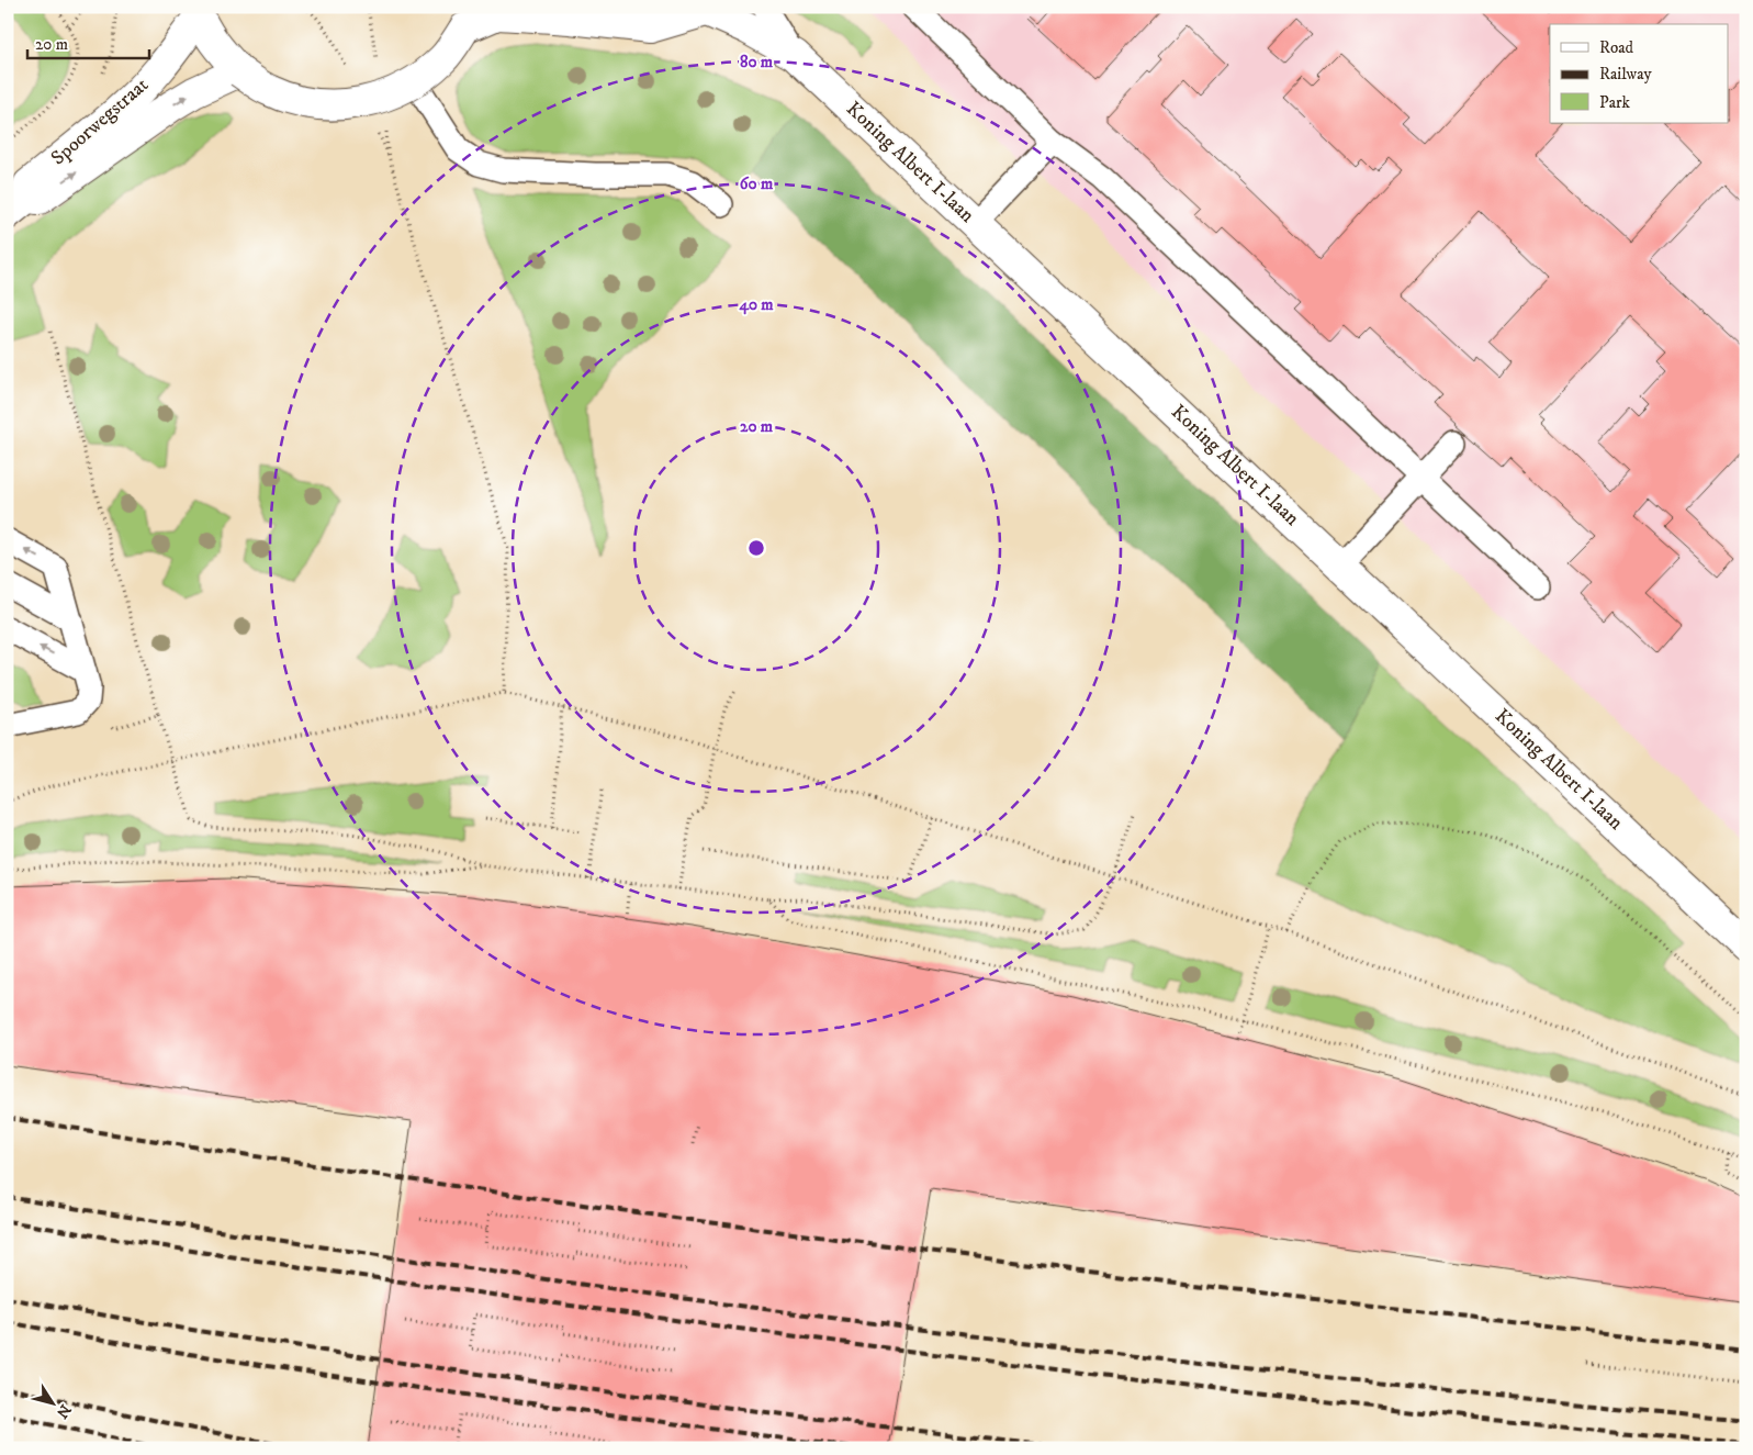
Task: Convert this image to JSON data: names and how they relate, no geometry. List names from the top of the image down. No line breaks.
{"streets":{"main road":["Spoorwegstraat","Koning Albert I-laan"]},"legend":["Road","Railway","Park"],"scale_bar":"20 m","north":"bottom right","rings":["80 m","60 m","40 m","20 m"]}
